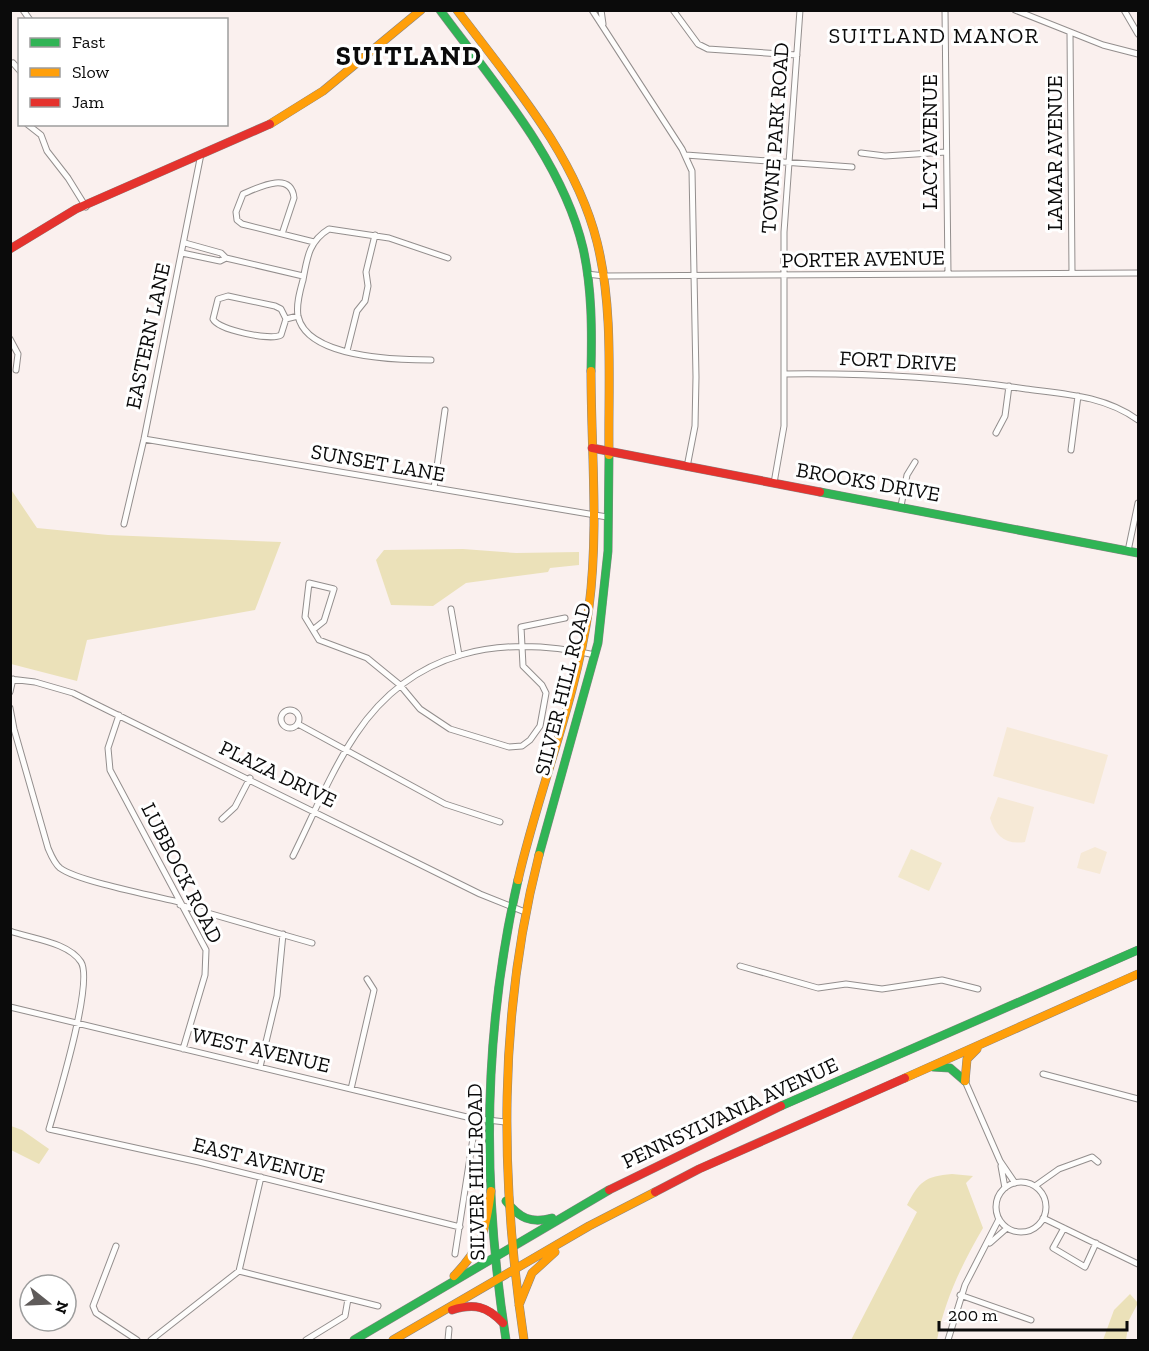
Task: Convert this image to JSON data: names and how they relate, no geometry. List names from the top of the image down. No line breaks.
{"streets":{"main road":["BROOKS DRIVE","SILVER HILL ROAD","PENNSYLVANIA AVENUE"],"street":["TOWNE PARK ROAD","LACY AVENUE","LAMAR AVENUE","PORTER AVENUE","EASTERN LANE","FORT DRIVE","SUNSET LANE","PLAZA DRIVE","LUBBOCK ROAD","WEST AVENUE","EAST AVENUE"]},"crossings":[["TOWNE PARK ROAD","PORTER AVENUE"],["TOWNE PARK ROAD","FORT DRIVE"],["TOWNE PARK ROAD","BROOKS DRIVE"],["LACY AVENUE","PORTER AVENUE"],["LAMAR AVENUE","PORTER AVENUE"],["PORTER AVENUE","SILVER HILL ROAD"],["EASTERN LANE","SUNSET LANE"],["SUNSET LANE","SILVER HILL ROAD"],["BROOKS DRIVE","SILVER HILL ROAD"],["SILVER HILL ROAD","PLAZA DRIVE"],["SILVER HILL ROAD","WEST AVENUE"],["SILVER HILL ROAD","PENNSYLVANIA AVENUE"],["PLAZA DRIVE","LUBBOCK ROAD"],["LUBBOCK ROAD","WEST AVENUE"],["WEST AVENUE","EAST AVENUE"]],"districts":["SUITLAND MANOR","SUITLAND"],"legend":["Fast","Slow","Jam"],"scale_bar":"200 m","north":"right"}
